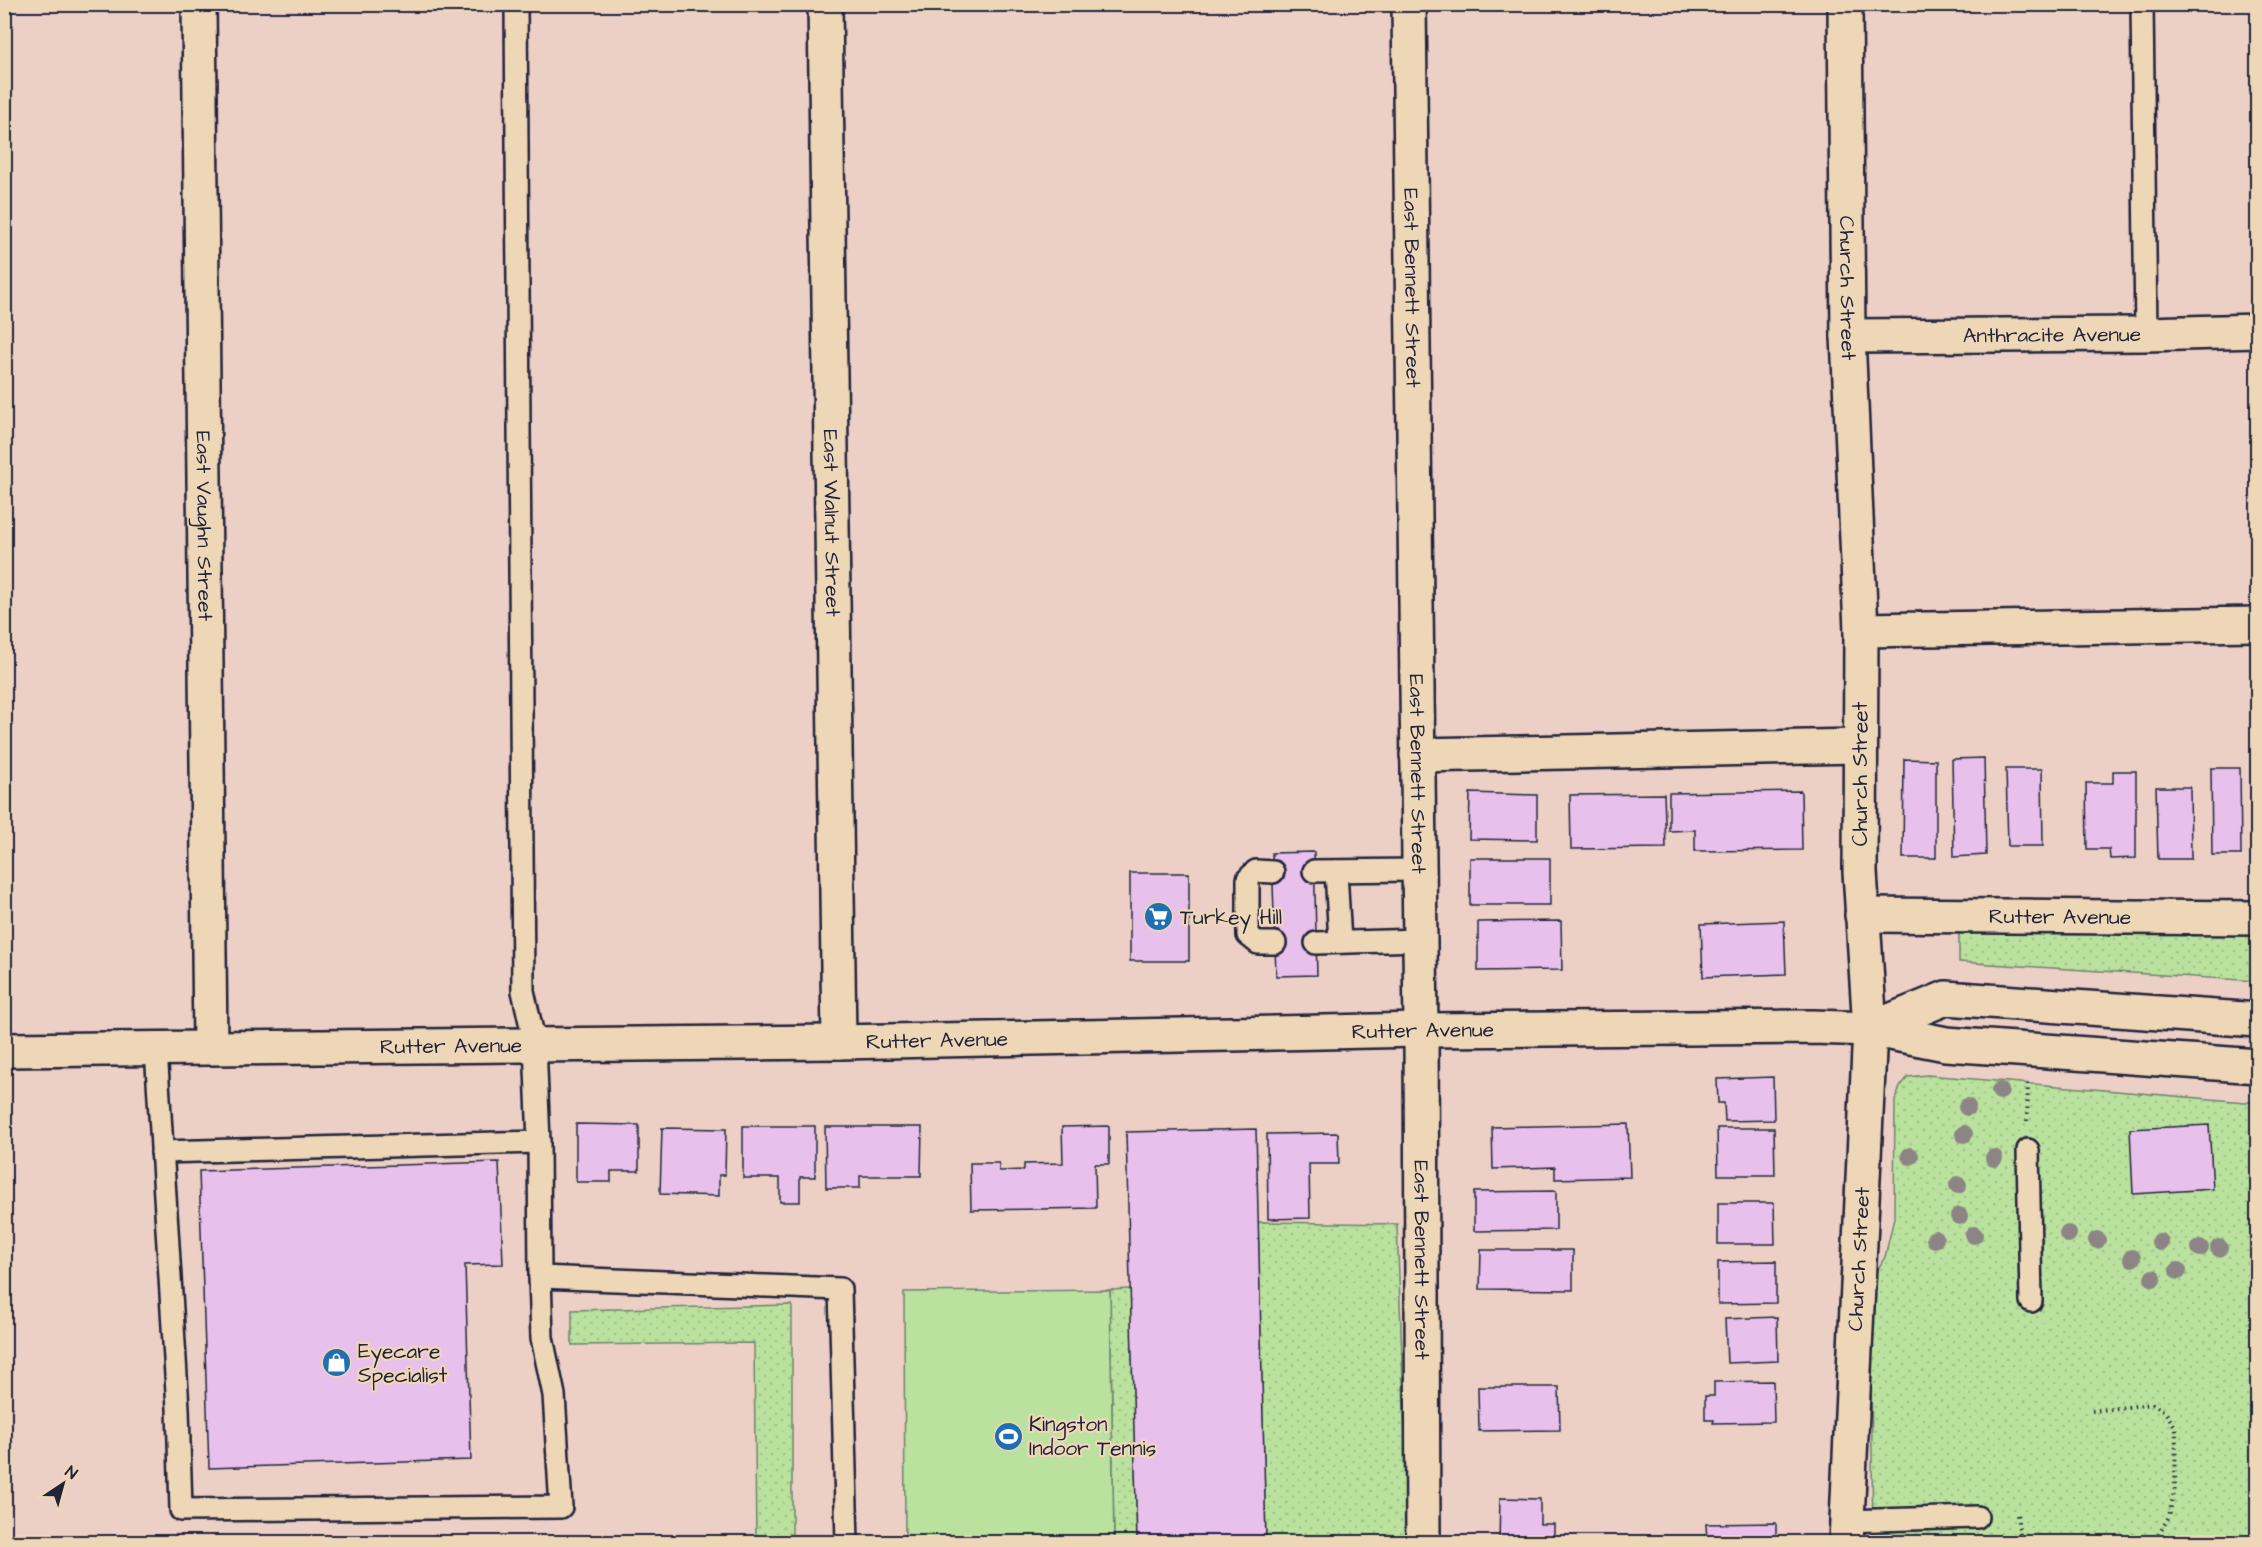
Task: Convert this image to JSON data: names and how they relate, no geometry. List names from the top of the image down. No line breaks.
{"streets":{"street":["East Bennett Street","Church Street","Anthracite Avenue","East Walnut Street","East Vaughn Street","Rutter Avenue"]},"crossings":[["East Bennett Street","Rutter Avenue"],["Church Street","Anthracite Avenue"],["Church Street","Rutter Avenue"],["East Walnut Street","Rutter Avenue"],["East Vaughn Street","Rutter Avenue"]],"places":{"supermarket":["Turkey Hill"],"shop":["Eyecare Specialist"],"sports":["Kingston Indoor Tennis"]},"north":"top right"}
